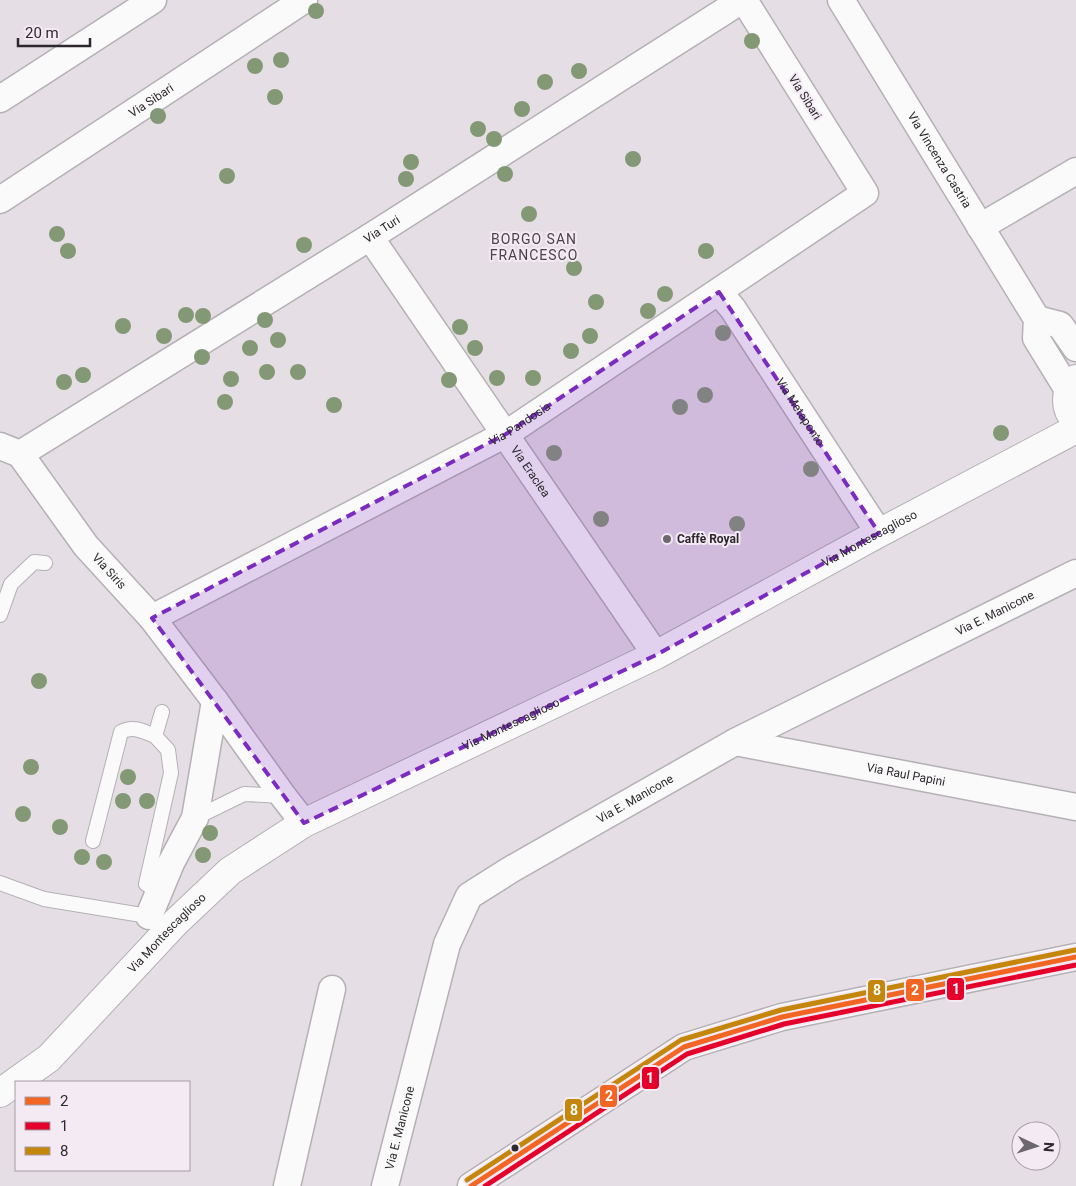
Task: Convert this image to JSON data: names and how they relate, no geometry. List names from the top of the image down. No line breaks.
{"streets":{"main road":["Via Montescaglioso"],"street":["Via Sibari","Via Vincenza Castria","Via Turi","Via Metaponto","Via Pandosia","Via Eraclea","Via Siris","Via E. Manicone","Via Raul Papini"]},"crossings":[["Via Sibari","Via Turi"],["Via Sibari","Via Pandosia"],["Via Turi","Via Eraclea"],["Via Turi","Via Siris"],["Via Metaponto","Via Pandosia"],["Via Metaponto","Via Montescaglioso"],["Via Pandosia","Via Eraclea"],["Via Pandosia","Via Siris"],["Via Eraclea","Via Montescaglioso"],["Via Montescaglioso","Via Siris"],["Via E. Manicone","Via Raul Papini"]],"districts":["BORGO SAN FRANCESCO"],"places":["Caffè Royal"],"lines":["transit line 8","transit line 2","transit line 1"],"legend":["2","1","8"],"scale_bar":"20 m","north":"right"}
